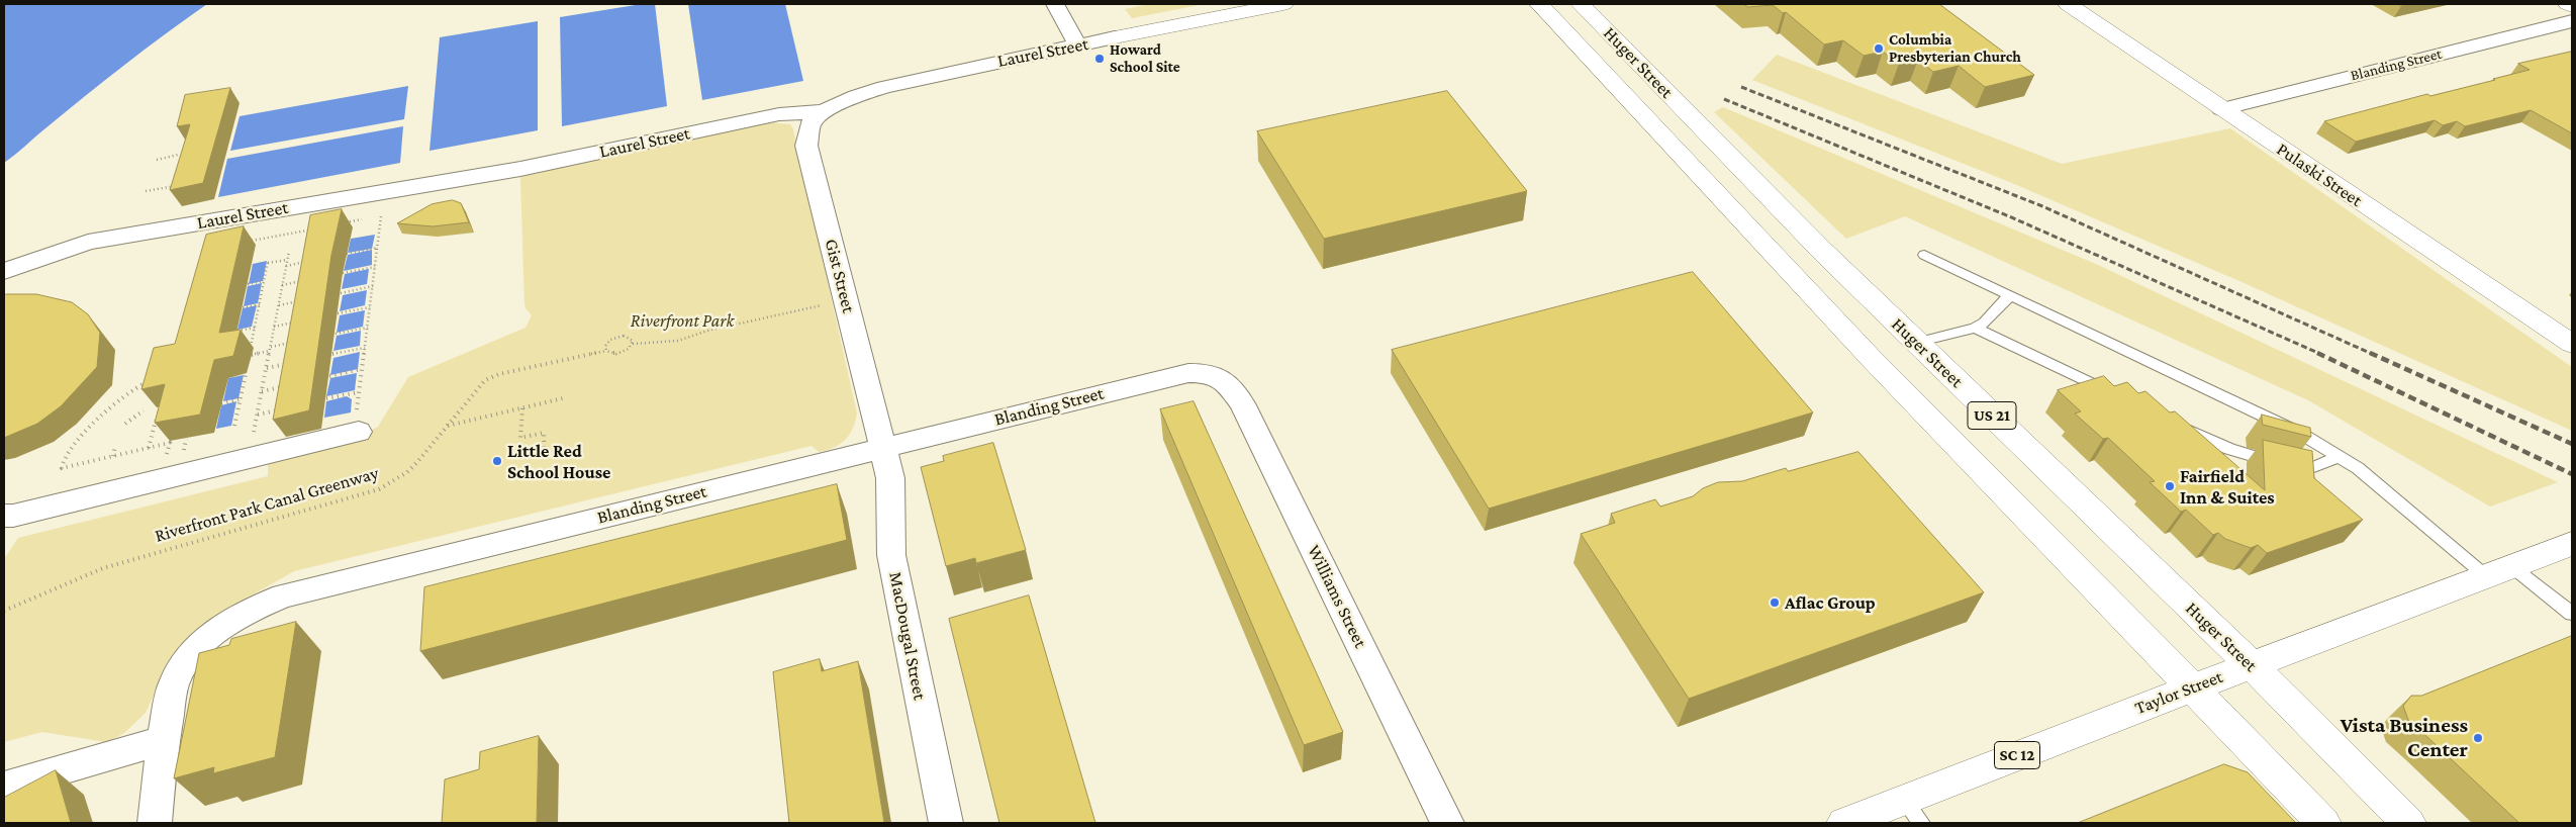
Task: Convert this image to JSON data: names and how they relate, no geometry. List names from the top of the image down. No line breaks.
{"streets":{"main road":["Laurel Street","Huger Street","Pulaski Street","US 21","Taylor Street","SC 12"],"street":["Blanding Street","Gist Street","Williams Street","MacDougal Street"],"path":["Riverfront Park Canal Greenway"]},"crossings":[["Laurel Street","Gist Street"],["Huger Street","Taylor Street"],["Blanding Street","Pulaski Street"],["Blanding Street","Gist Street"],["Blanding Street","Williams Street"],["Blanding Street","MacDougal Street"],["Gist Street","MacDougal Street"]],"parks":["Riverfront Park"],"places":["Columbia Presbyterian Church","Howard School Site","Little Red School House","Fairfield Inn & Suites","Aflac Group","Vista Business Center"]}
